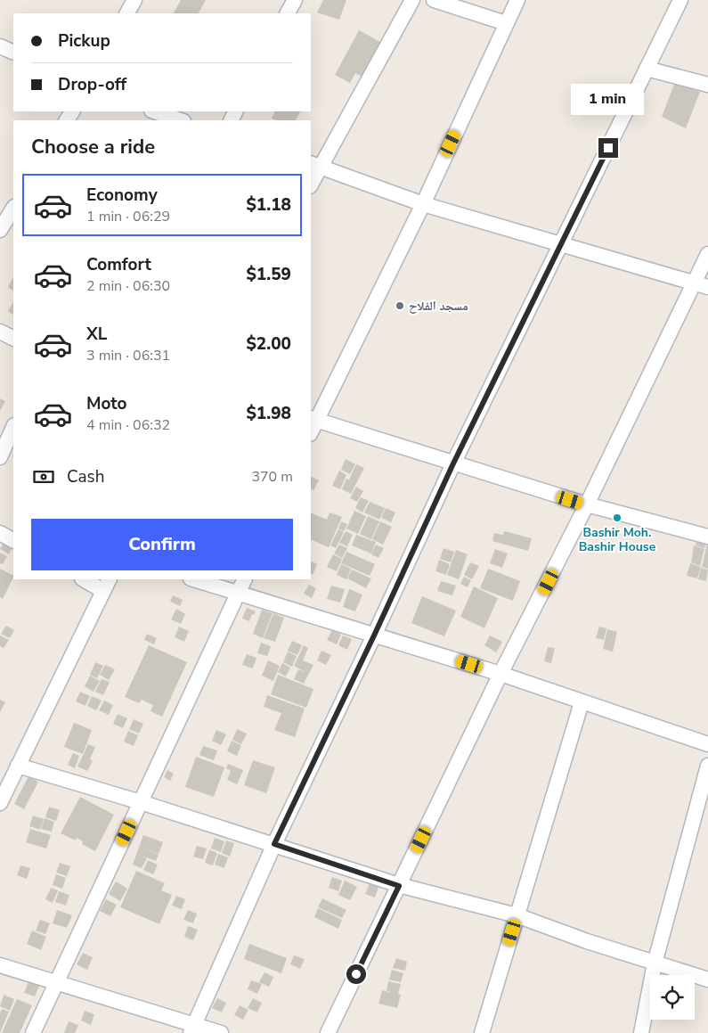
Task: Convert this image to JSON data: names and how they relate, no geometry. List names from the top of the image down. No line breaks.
{"places":["مسجد الفلاح","Bashir Moh. Bashir House"],"page":{"banner":["Pickup","Drop-off"],"bubble":"1 min","heading":"Choose a ride","list":[{"name":"Economy","note":"1 min · 06:29","value":"$1.18"},{"name":"Comfort","note":"2 min · 06:30","value":"$1.59"},{"name":"XL","note":"3 min · 06:31","value":"$2.00"},{"name":"Moto","note":"4 min · 06:32","value":"$1.98"}],"pay":["Cash","370 m"],"buttons":"Confirm"}}
